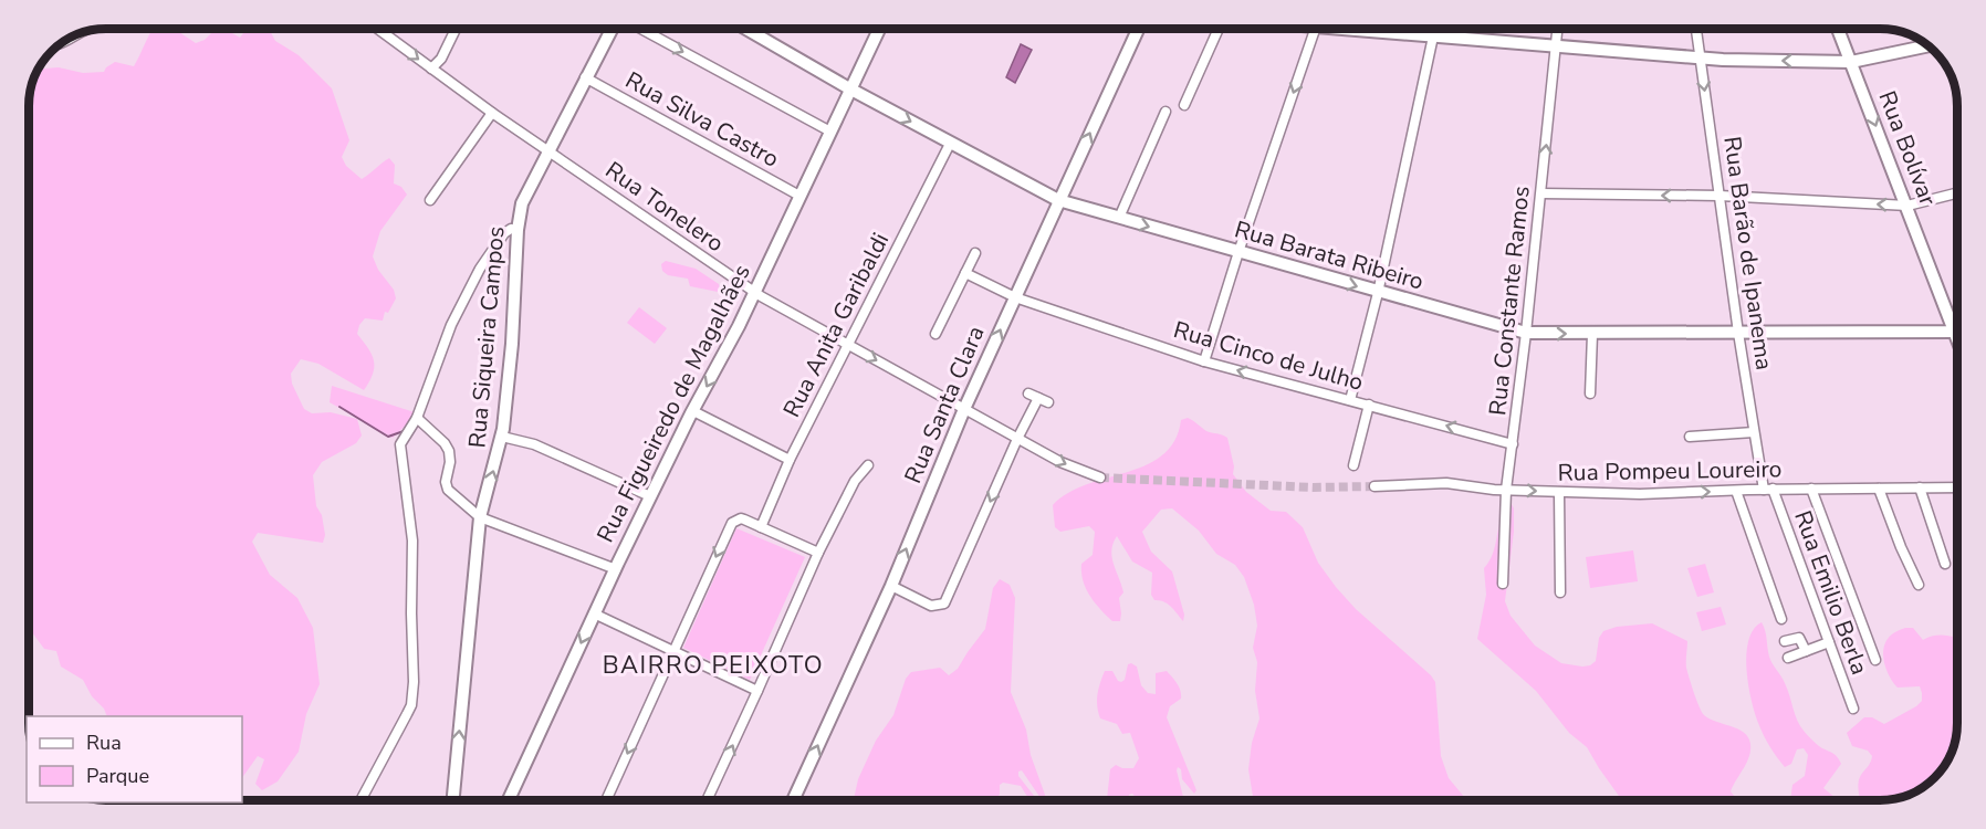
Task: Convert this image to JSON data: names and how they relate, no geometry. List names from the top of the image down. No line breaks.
{"streets":{"main road":["Rua Bolívar","Rua Barata Ribeiro","Rua Siqueira Campos","Rua Figueiredo de Magalhães","Rua Santa Clara"],"street":["Rua Silva Castro","Rua Tonelero","Rua Barão de Ipanema","Rua Constante Ramos","Rua Anita Garibaldi","Rua Cinco de Julho","Rua Pompeu Loureiro","Rua Emilio Berla"]},"crossings":[["Rua Silva Castro","Rua Siqueira Campos"],["Rua Silva Castro","Rua Figueiredo de Magalhães"],["Rua Tonelero","Rua Anita Garibaldi"],["Rua Tonelero","Rua Siqueira Campos"],["Rua Tonelero","Rua Figueiredo de Magalhães"],["Rua Tonelero","Rua Santa Clara"],["Rua Barão de Ipanema","Rua Barata Ribeiro"],["Rua Barão de Ipanema","Rua Pompeu Loureiro"],["Rua Barão de Ipanema","Rua Emilio Berla"],["Rua Barata Ribeiro","Rua Constante Ramos"],["Rua Barata Ribeiro","Rua Anita Garibaldi"],["Rua Barata Ribeiro","Rua Figueiredo de Magalhães"],["Rua Barata Ribeiro","Rua Santa Clara"],["Rua Constante Ramos","Rua Cinco de Julho"],["Rua Constante Ramos","Rua Pompeu Loureiro"],["Rua Cinco de Julho","Rua Santa Clara"],["Rua Pompeu Loureiro","Rua Emilio Berla"]],"one_way":["Rua Bolívar","Rua Siqueira Campos","Rua Cinco de Julho","Rua Figueiredo de Magalhães","Rua Santa Clara","Rua Pompeu Loureiro"],"districts":["BAIRRO PEIXOTO"],"legend":["Rua","Parque"]}
